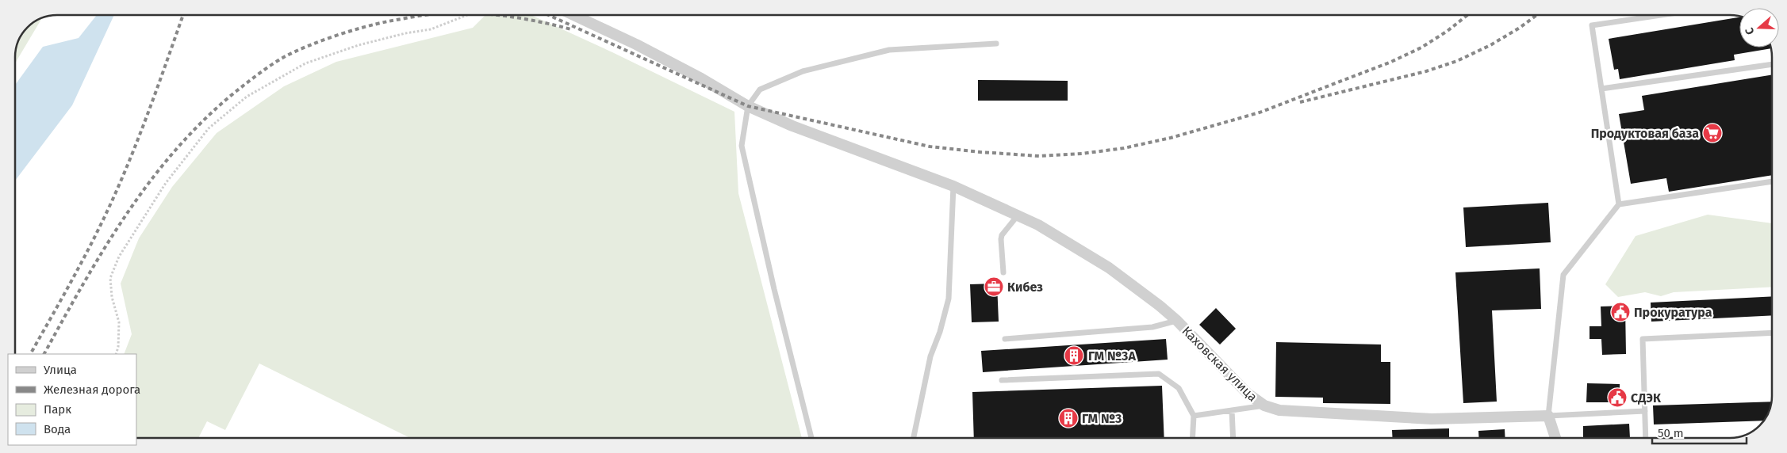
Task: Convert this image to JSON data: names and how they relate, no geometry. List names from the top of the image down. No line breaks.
{"streets":{"street":["Каховская улица"]},"places":{"supermarket":["Продуктовая база"],"office":["Кибез"],"public building":["Прокуратура","СДЭК"],"building":["ГМ №3А","ГМ №3"]},"legend":["Улица","Железная дорога","Парк","Вода"],"scale_bar":"50 m","north":"left"}
